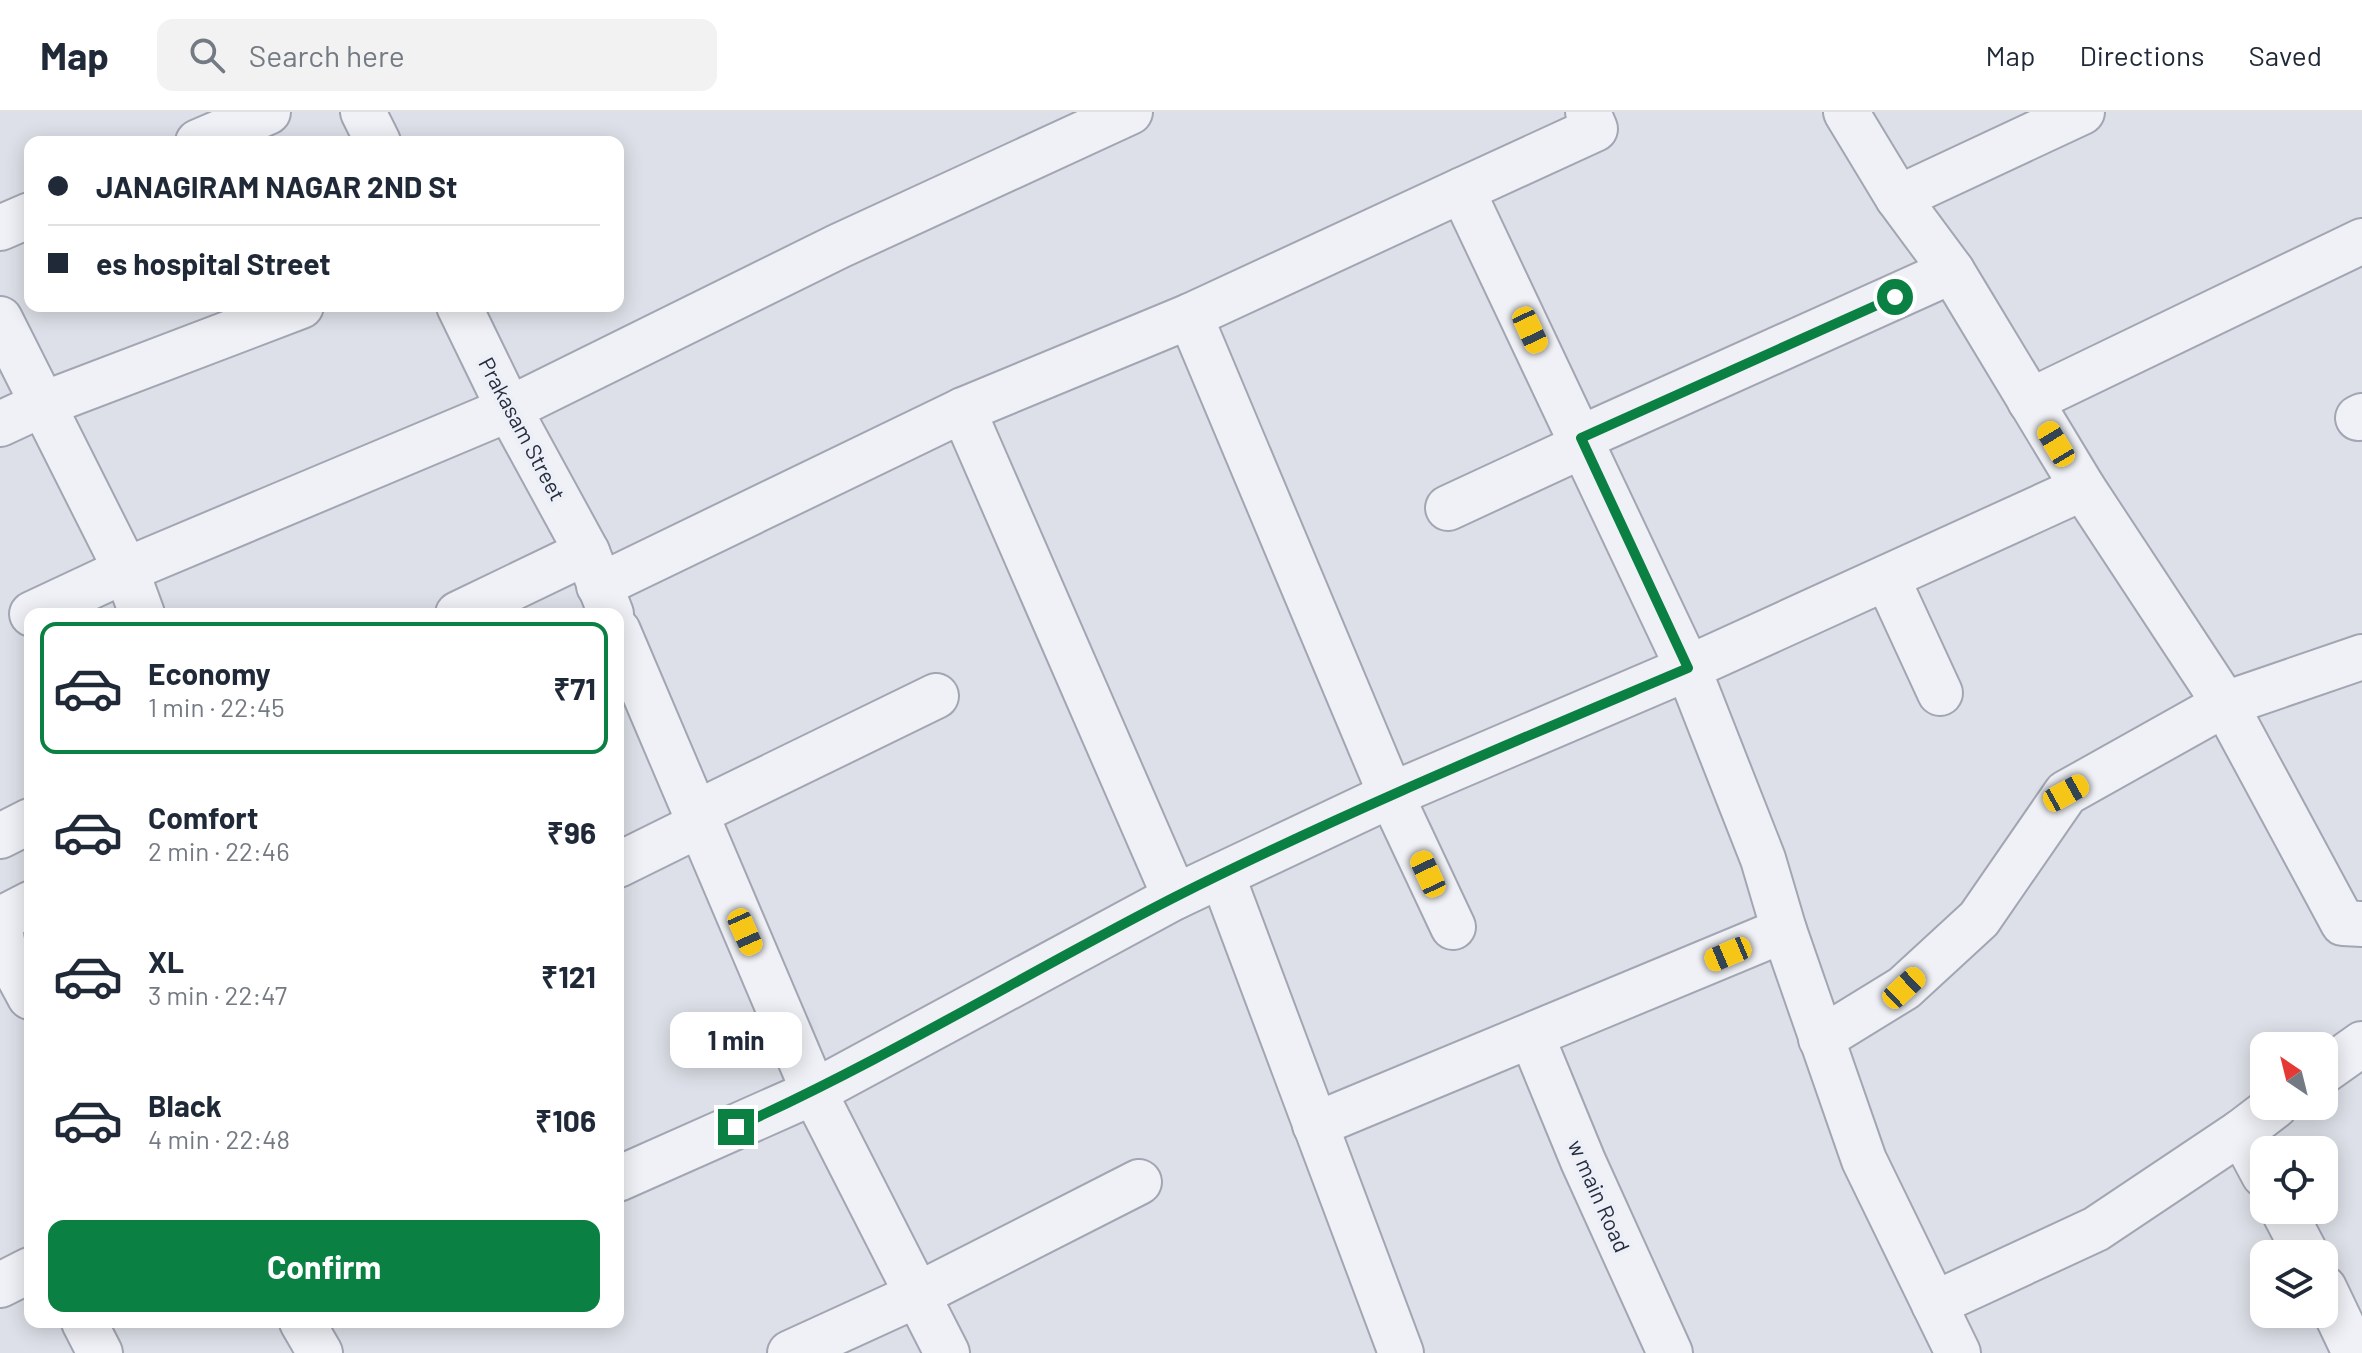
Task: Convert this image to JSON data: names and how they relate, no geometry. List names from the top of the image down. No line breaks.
{"streets":{"street":["Prakasam Street","w main Road"]},"north":"top left","page":{"header":"Map","search":"Search here","nav":["Map","Directions","Saved"],"banner":["JANAGIRAM NAGAR 2ND St","es hospital Street"],"list":[{"name":"Economy","note":"1 min · 22:45","value":"₹71"},{"name":"Comfort","note":"2 min · 22:46","value":"₹96"},{"name":"XL","note":"3 min · 22:47","value":"₹121"},{"name":"Black","note":"4 min · 22:48","value":"₹106"}],"bubble":"1 min","buttons":"Confirm"}}
